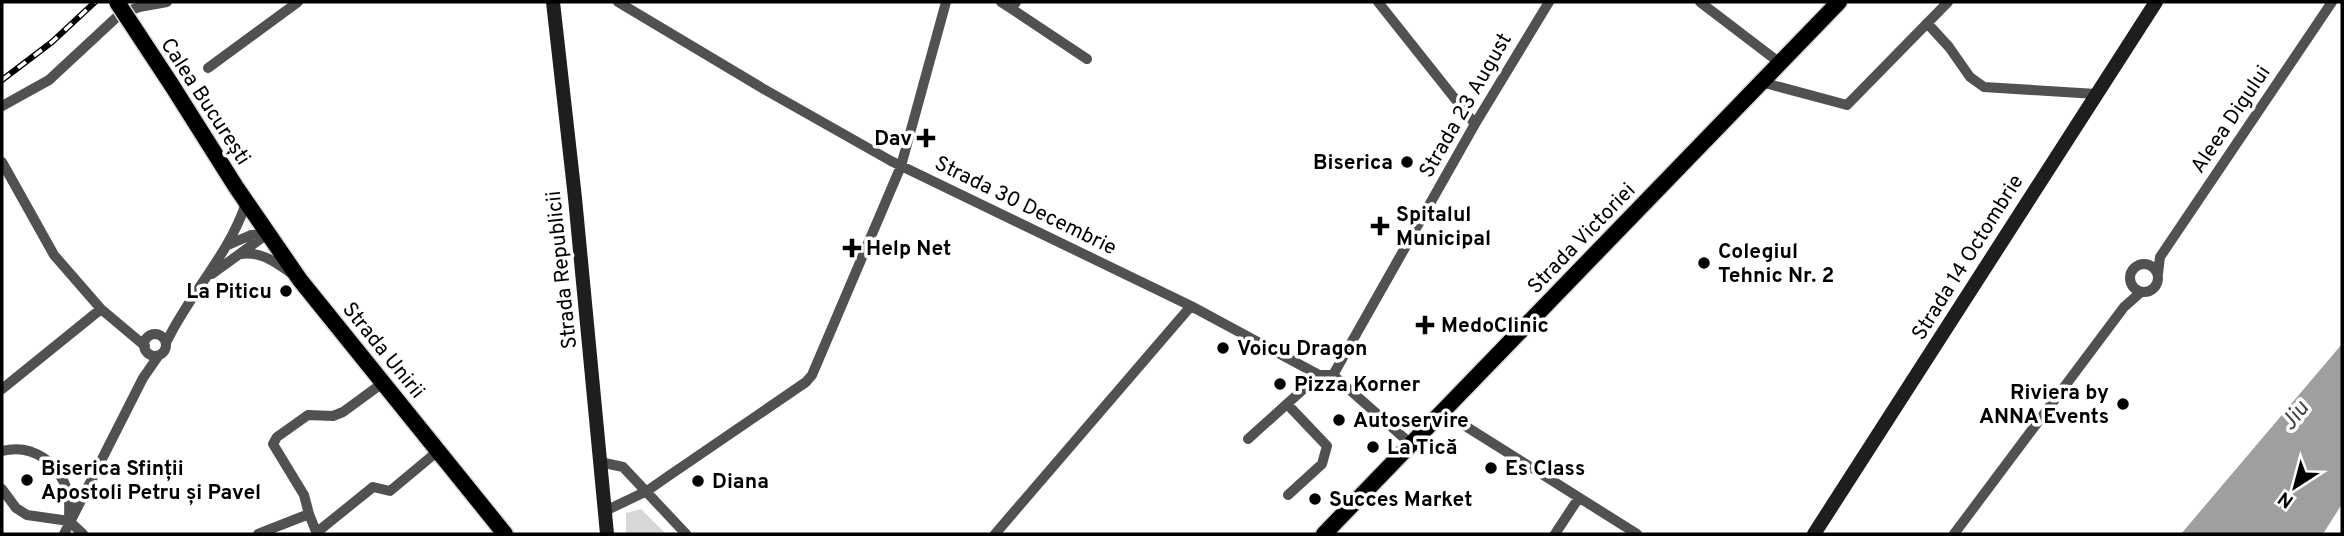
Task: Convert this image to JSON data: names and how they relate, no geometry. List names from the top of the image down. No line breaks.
{"streets":{"main road":["Calea București","Strada Victoriei","Strada Unirii"],"street":["Strada 23 August","Aleea Digului","Strada 30 Decembrie","Strada 14 Octombrie","Strada Republicii"]},"crossings":[["Calea București","Strada Unirii"],["Strada 23 August","Strada 30 Decembrie"]],"water":["Jiu"],"places":{"health":["Dav","Spitalul Municipal","Help Net","MedoClinic"],"other":["Biserica","Colegiul Tehnic Nr. 2","La Piticu","Voicu Dragon","Pizza Korner","Riviera by ANNA Events","Autoservire","La Tică","Es Class","Biserica Sfinții Apostoli Petru și Pavel","Diana","Succes Market"]},"north":"bottom left"}
